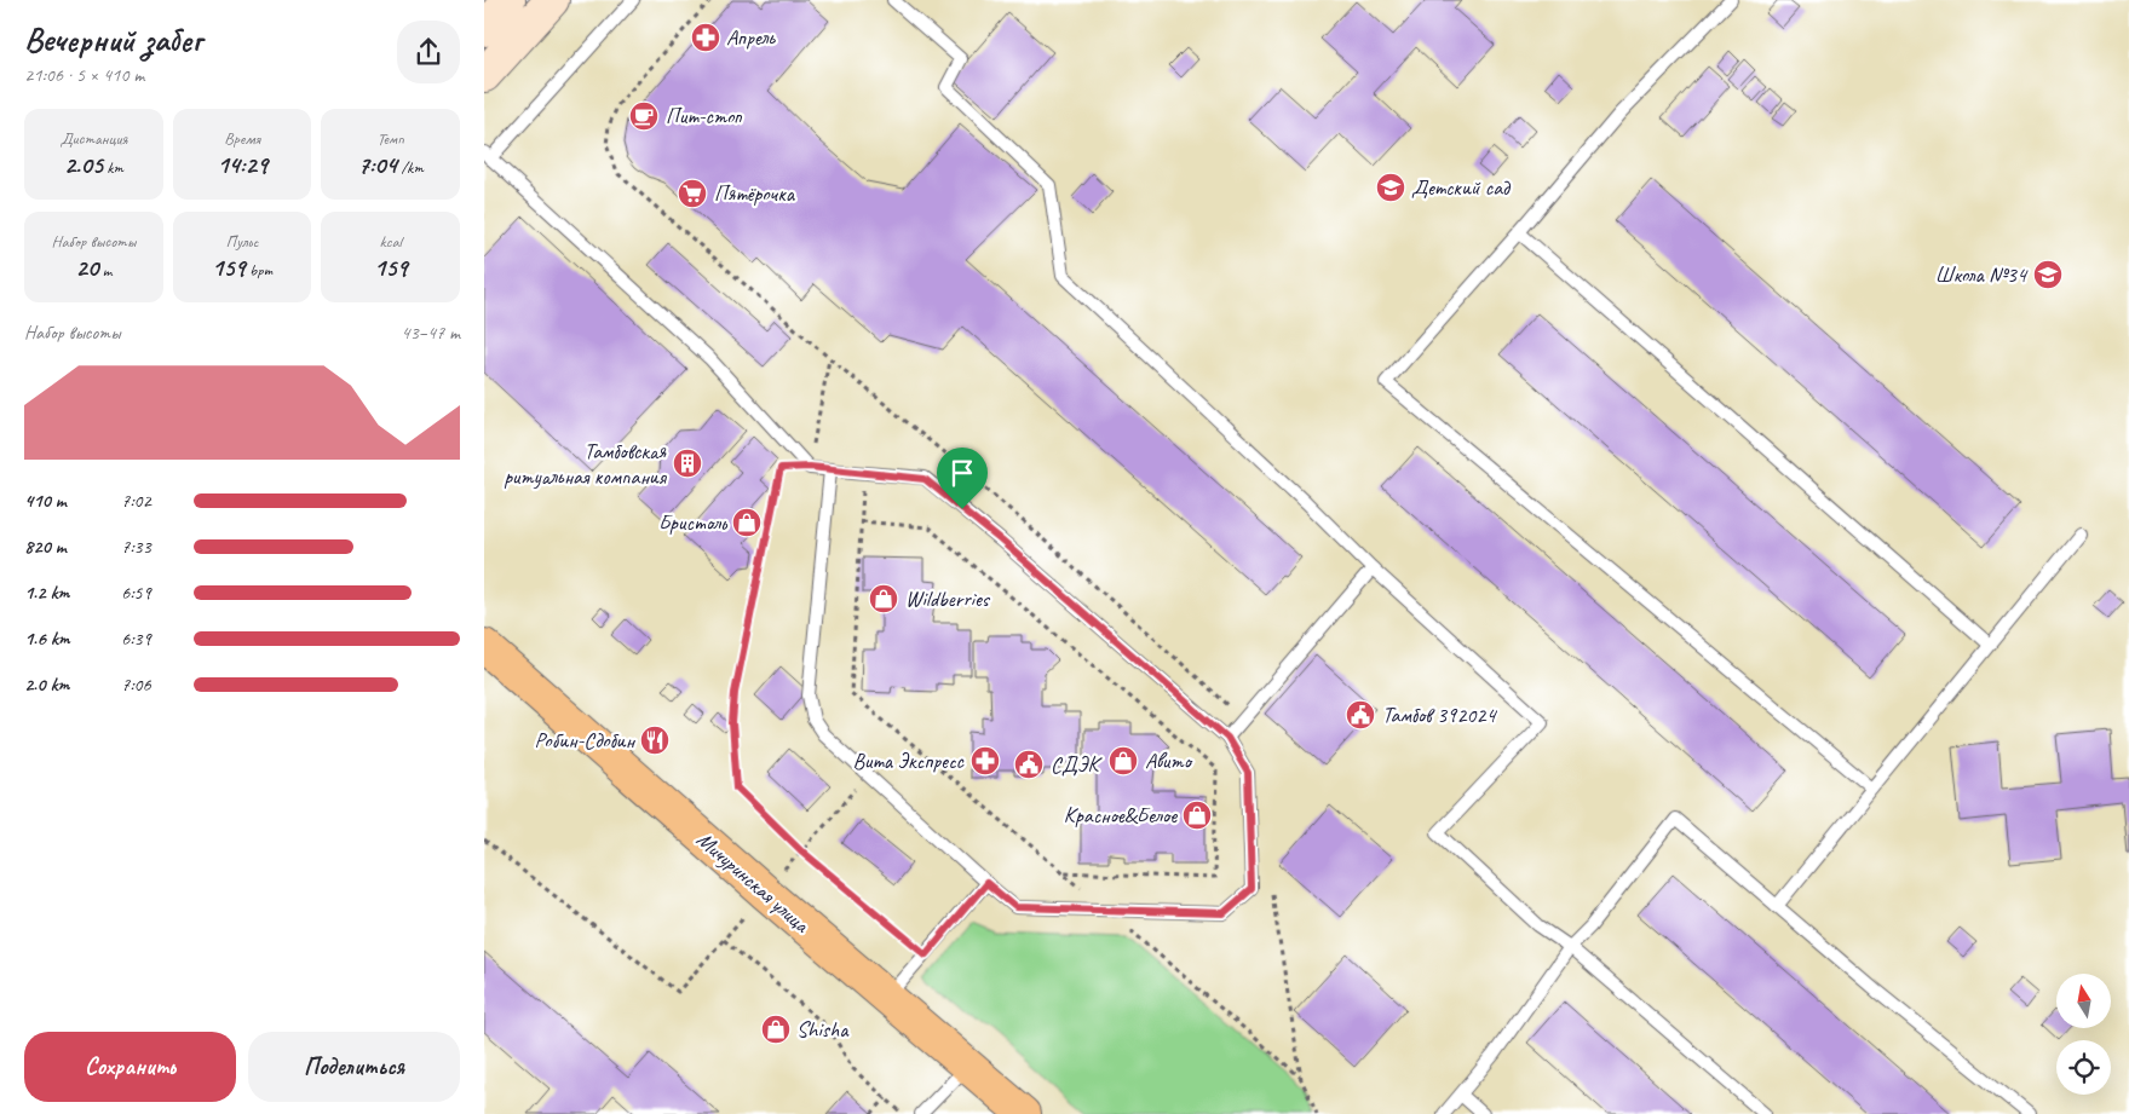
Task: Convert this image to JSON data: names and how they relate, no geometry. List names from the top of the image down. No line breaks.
{"streets":{"main road":["Мичуринская улица"]},"places":{"pharmacy":["Апрель","Вита Экспресс"],"cafe":["Пит-стоп"],"school or university":["Детский сад","Школа №34"],"supermarket":["Пятёрочка"],"building":["Тамбовская ритуальная компания"],"shop":["Бристоль","Wildberries","Авито","Красное&Белое","Shisha"],"public building":["Тамбов 392024","СДЭК"],"restaurant":["Робин-Сдобин"]},"north":"top","page":{"heading":["Вечерний забег","21:06 · 5 × 410 m"],"stats":[["Дистанция","2.05 km"],["Время","14:29"],["Темп","7:04 /km"],["Набор высоты","20 m"],["Пульс","159 bpm"],["kcal","159"]],"chart":["Набор высоты","43–47 m"],"list":[{"name":"410 m","note":"7:02"},{"name":"820 m","note":"7:33"},{"name":"1.2 km","note":"6:59"},{"name":"1.6 km","note":"6:39"},{"name":"2.0 km","note":"7:06"}],"buttons":["Сохранить","Поделиться"]}}
